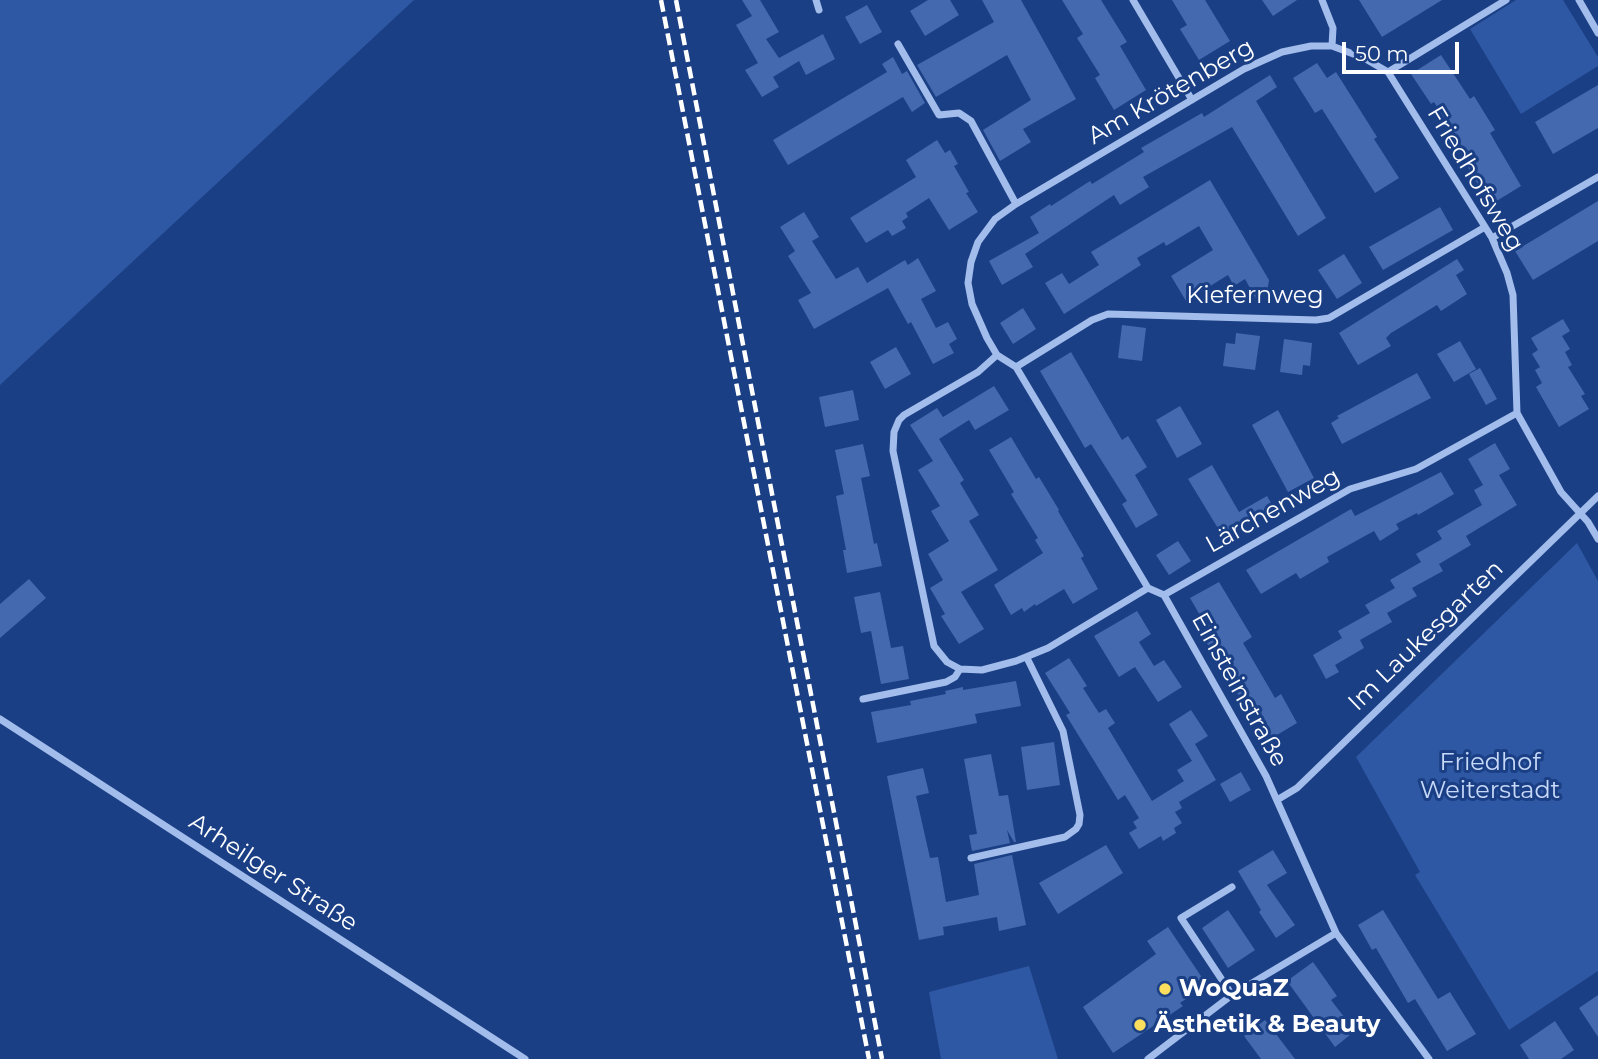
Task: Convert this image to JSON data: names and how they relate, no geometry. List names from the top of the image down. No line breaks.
{"streets":{"street":["Am Krötenberg","Friedhofsweg","Kiefernweg","Lärchenweg","Im Laukesgarten","Einsteinstraße","Arheilger Straße"]},"crossings":[["Am Krötenberg","Friedhofsweg"],["Friedhofsweg","Kiefernweg"],["Friedhofsweg","Lärchenweg"],["Friedhofsweg","Im Laukesgarten"],["Lärchenweg","Einsteinstraße"],["Im Laukesgarten","Einsteinstraße"]],"parks":["Friedhof Weiterstadt"],"places":["WoQuaZ","Ästhetik & Beauty"],"scale_bar":"50 m"}
